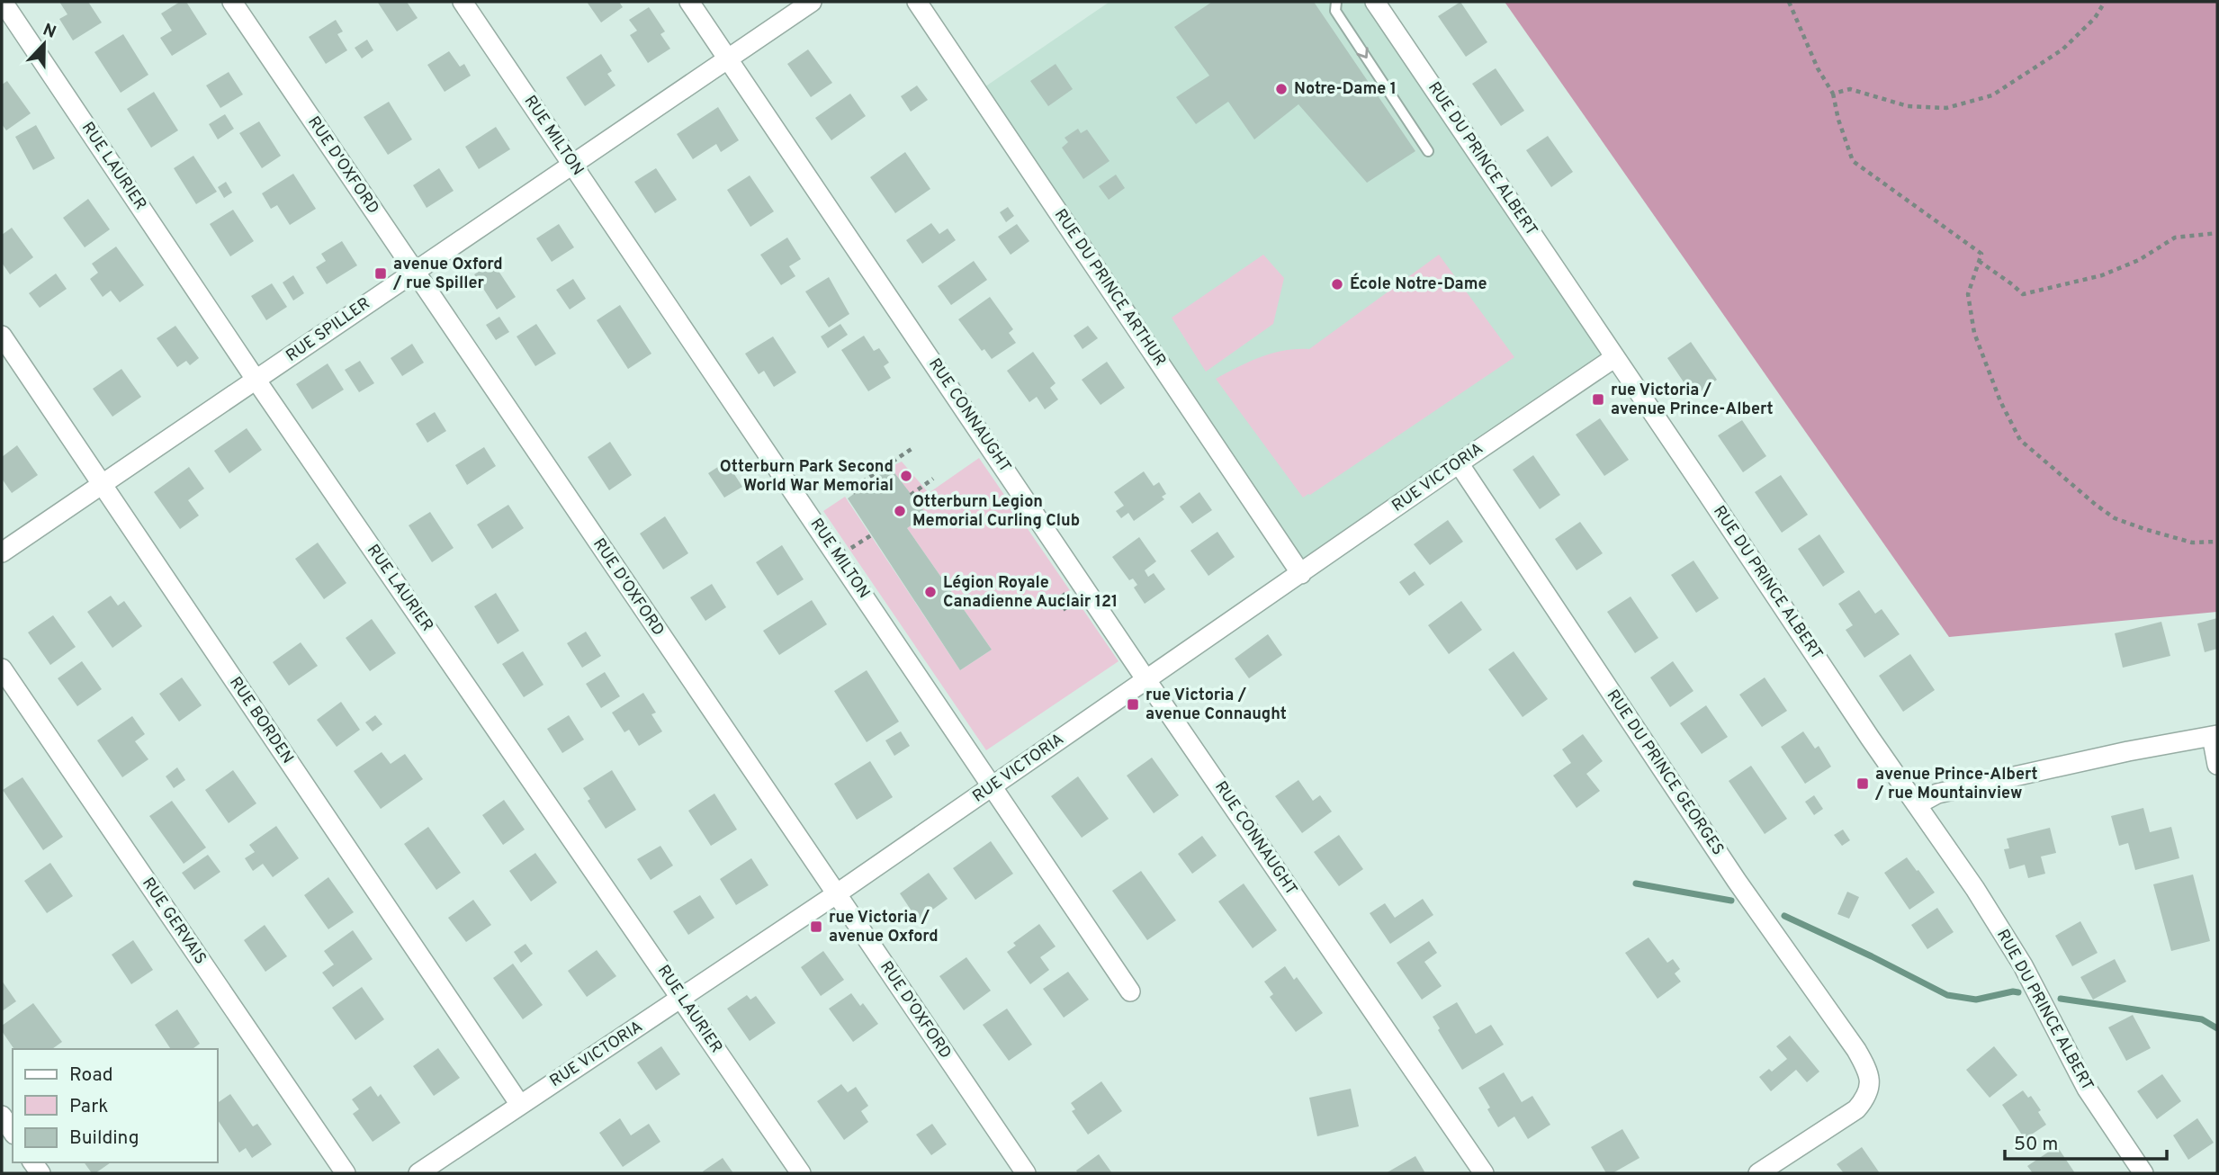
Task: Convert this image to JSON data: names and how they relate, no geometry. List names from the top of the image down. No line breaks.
{"streets":{"street":["RUE MILTON","RUE DU PRINCE ALBERT","RUE D'OXFORD","RUE LAURIER","RUE DU PRINCE ARTHUR","RUE SPILLER","RUE CONNAUGHT","RUE VICTORIA","RUE BORDEN","RUE DU PRINCE GEORGES","RUE GERVAIS"]},"crossings":[["RUE MILTON","RUE SPILLER"],["RUE MILTON","RUE VICTORIA"],["RUE DU PRINCE ALBERT","RUE VICTORIA"],["RUE D'OXFORD","RUE SPILLER"],["RUE D'OXFORD","RUE VICTORIA"],["RUE LAURIER","RUE SPILLER"],["RUE LAURIER","RUE VICTORIA"],["RUE DU PRINCE ARTHUR","RUE VICTORIA"],["RUE SPILLER","RUE CONNAUGHT"],["RUE SPILLER","RUE BORDEN"],["RUE CONNAUGHT","RUE VICTORIA"],["RUE VICTORIA","RUE BORDEN"],["RUE VICTORIA","RUE DU PRINCE GEORGES"]],"places":{"other":["Notre-Dame 1","École Notre-Dame","Otterburn Park Second World War Memorial","Otterburn Legion Memorial Curling Club","Légion Royale Canadienne Auclair 121"],"transit":["avenue Oxford / rue Spiller","rue Victoria / avenue Prince-Albert","rue Victoria / avenue Connaught","avenue Prince-Albert / rue Mountainview","rue Victoria / avenue Oxford"]},"legend":["Road","Park","Building"],"scale_bar":"50 m","north":"top"}
